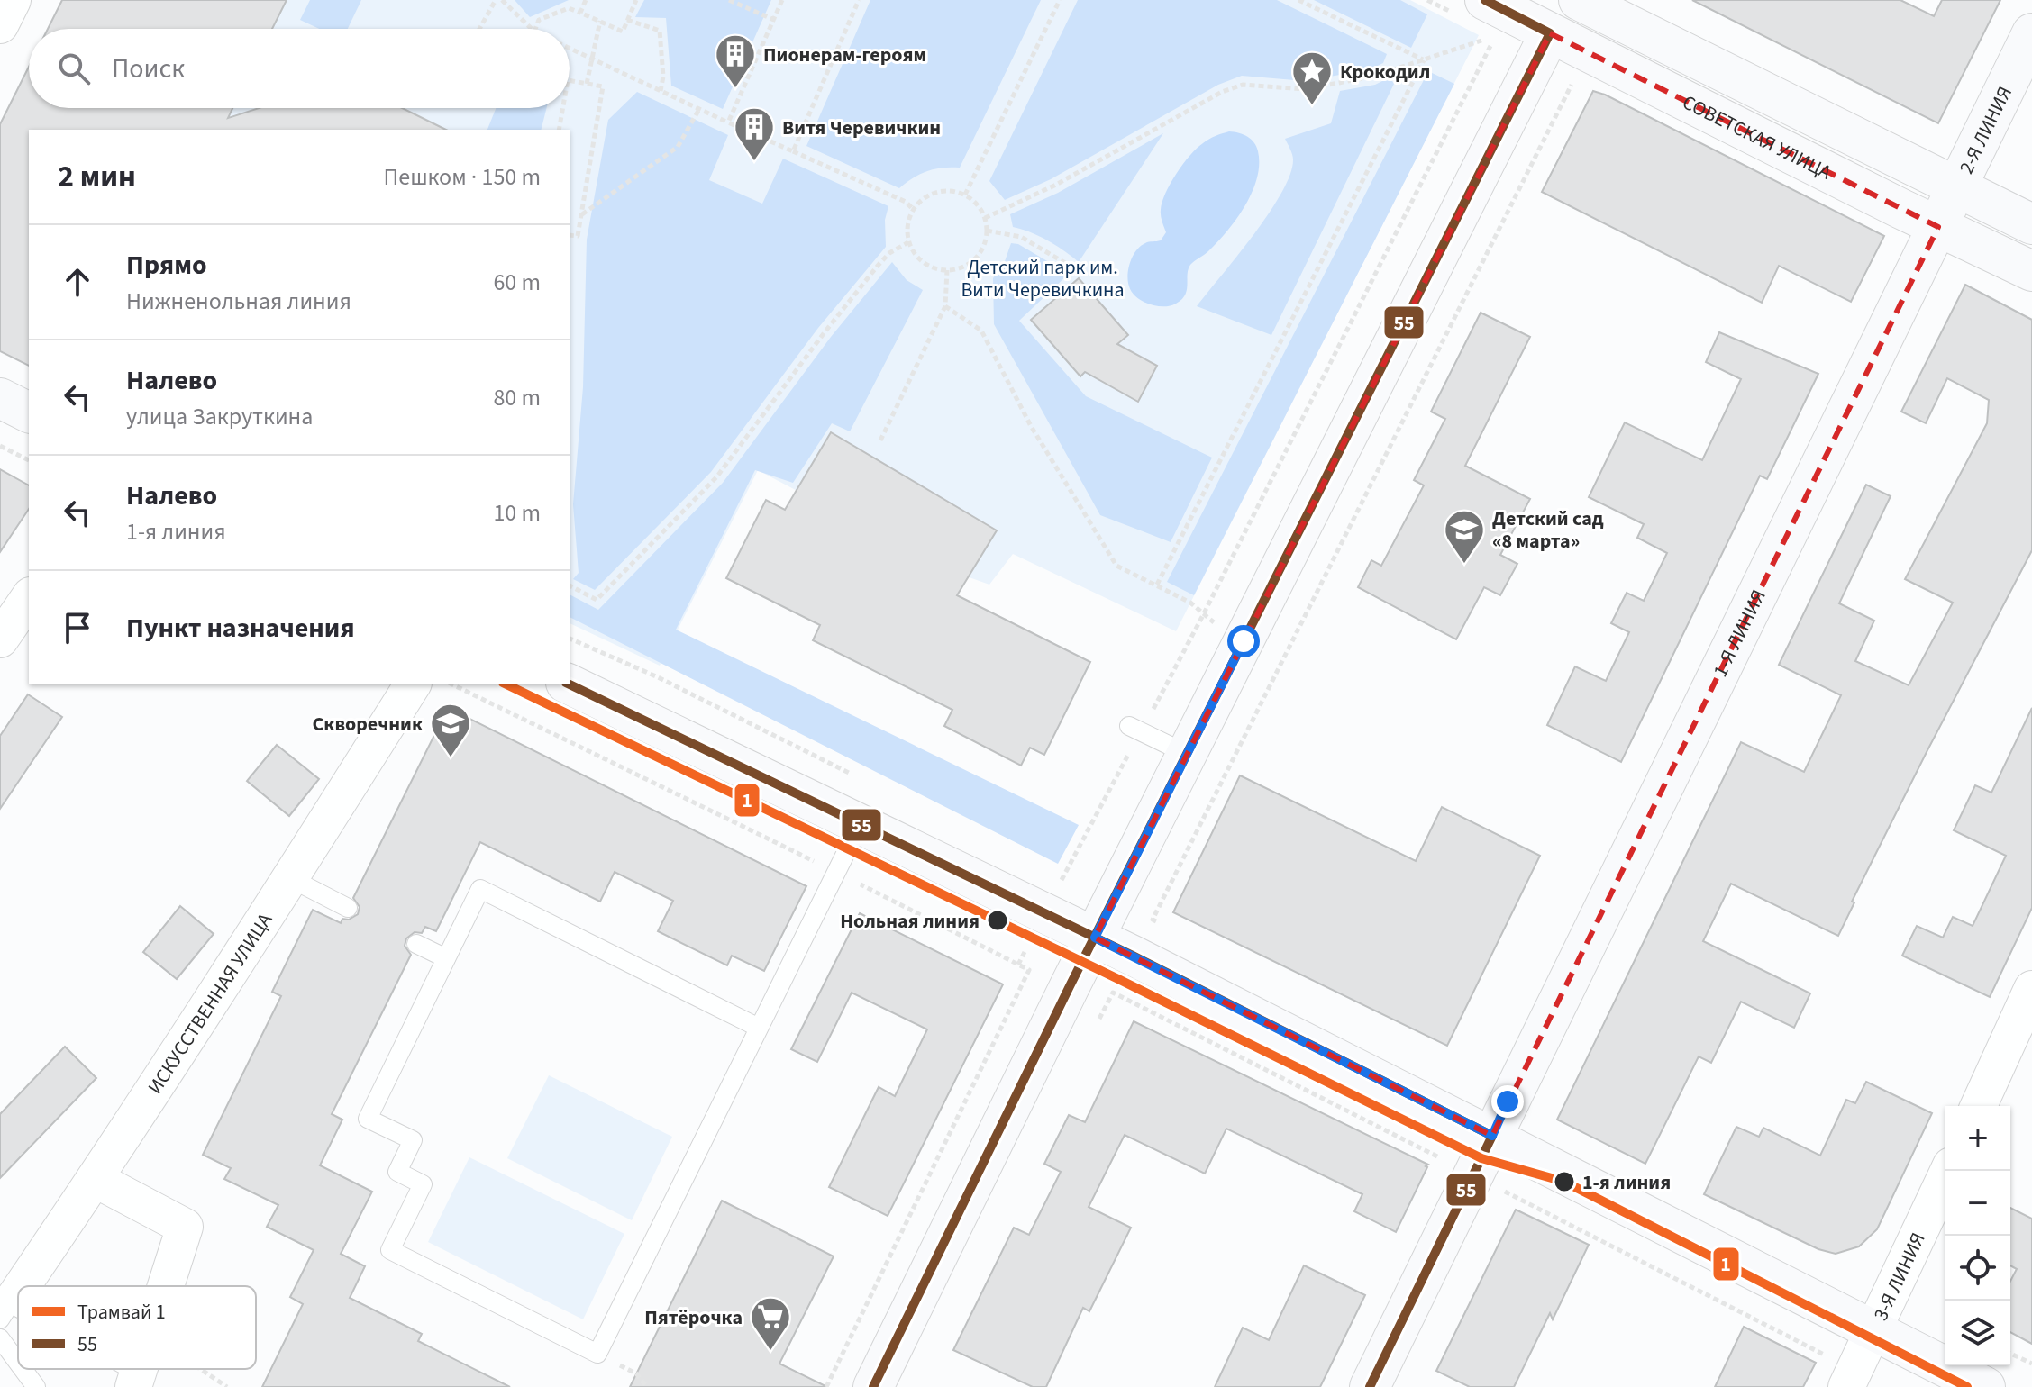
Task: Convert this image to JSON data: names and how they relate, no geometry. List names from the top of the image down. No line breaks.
{"streets":{"main road":["2-Я ЛИНИЯ","СОВЕТСКАЯ УЛИЦА","1-Я ЛИНИЯ"],"street":["ИСКУССТВЕННАЯ УЛИЦА","3-Я ЛИНИЯ"]},"crossings":[["2-Я ЛИНИЯ","СОВЕТСКАЯ УЛИЦА"],["2-Я ЛИНИЯ","1-Я ЛИНИЯ"],["СОВЕТСКАЯ УЛИЦА","1-Я ЛИНИЯ"]],"parks":["Детский парк им. Вити Черевичкина"],"places":{"building":["Пионерам-героям","Витя Черевичкин"],"place":["Крокодил"],"school or university":["Детский сад «8 марта»","Скворечник"],"other":["Нольная линия","1-я линия"],"supermarket":["Пятёрочка"]},"lines":["transit line 55","tram line 1"],"legend":["Трамвай 1","55"],"page":{"search":"Поиск","heading":["2 мин","Пешком · 150 m"],"list":[["Прямо","Нижненольная линия","60 m"],["Налево","улица Закруткина","80 m"],["Налево","1-я линия","10 m"],"Пункт назначения"],"map_buttons":["+","−"]}}
